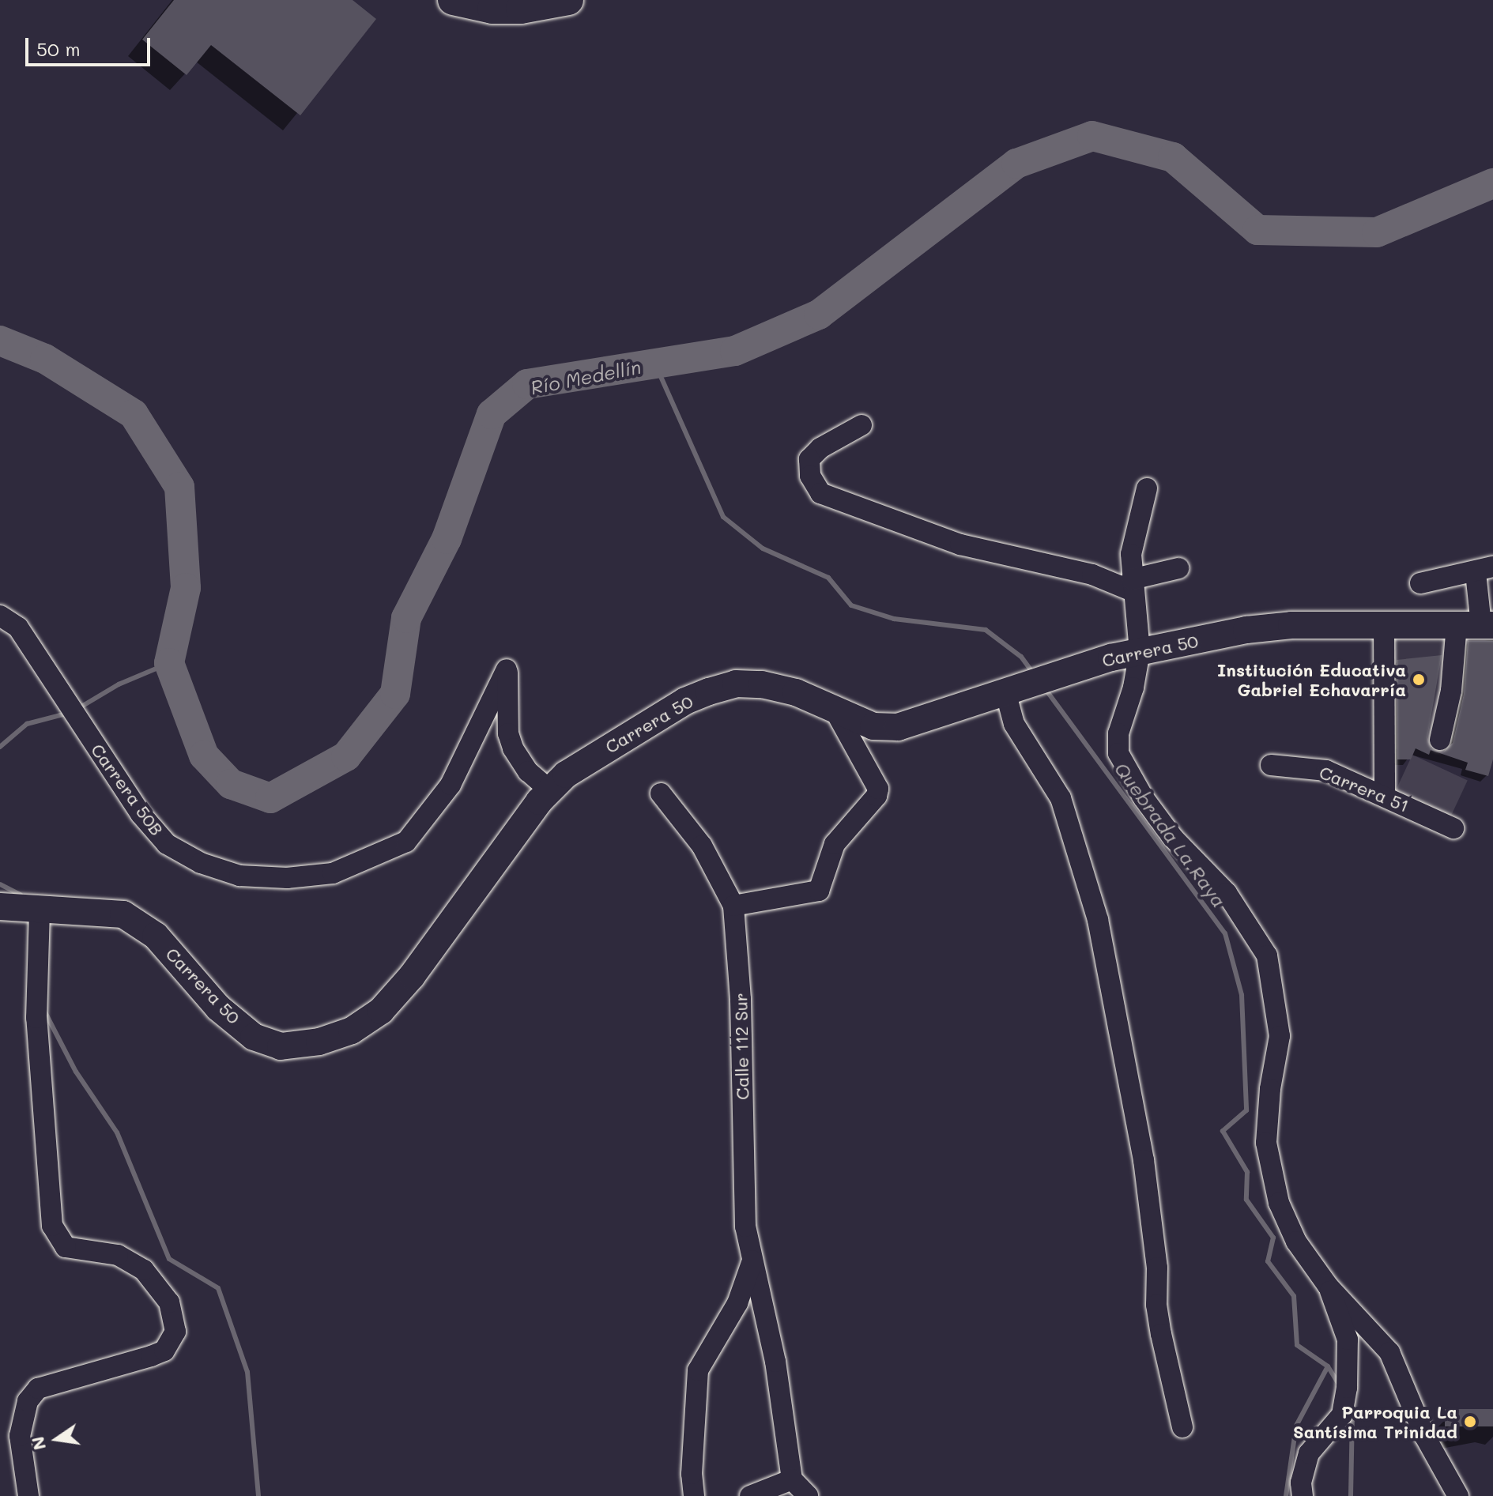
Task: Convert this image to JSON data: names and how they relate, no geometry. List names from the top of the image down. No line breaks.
{"streets":{"main road":["Carrera 50"],"street":["Carrera 51","Carrera 50B","Calle 112 Sur"]},"crossings":[["Carrera 50","Carrera 50B"]],"water":["Río Medellín","Quebrada La Raya"],"places":["Institución Educativa Gabriel Echavarría","Parroquia La Santísima Trinidad"],"scale_bar":"50 m","north":"left"}
